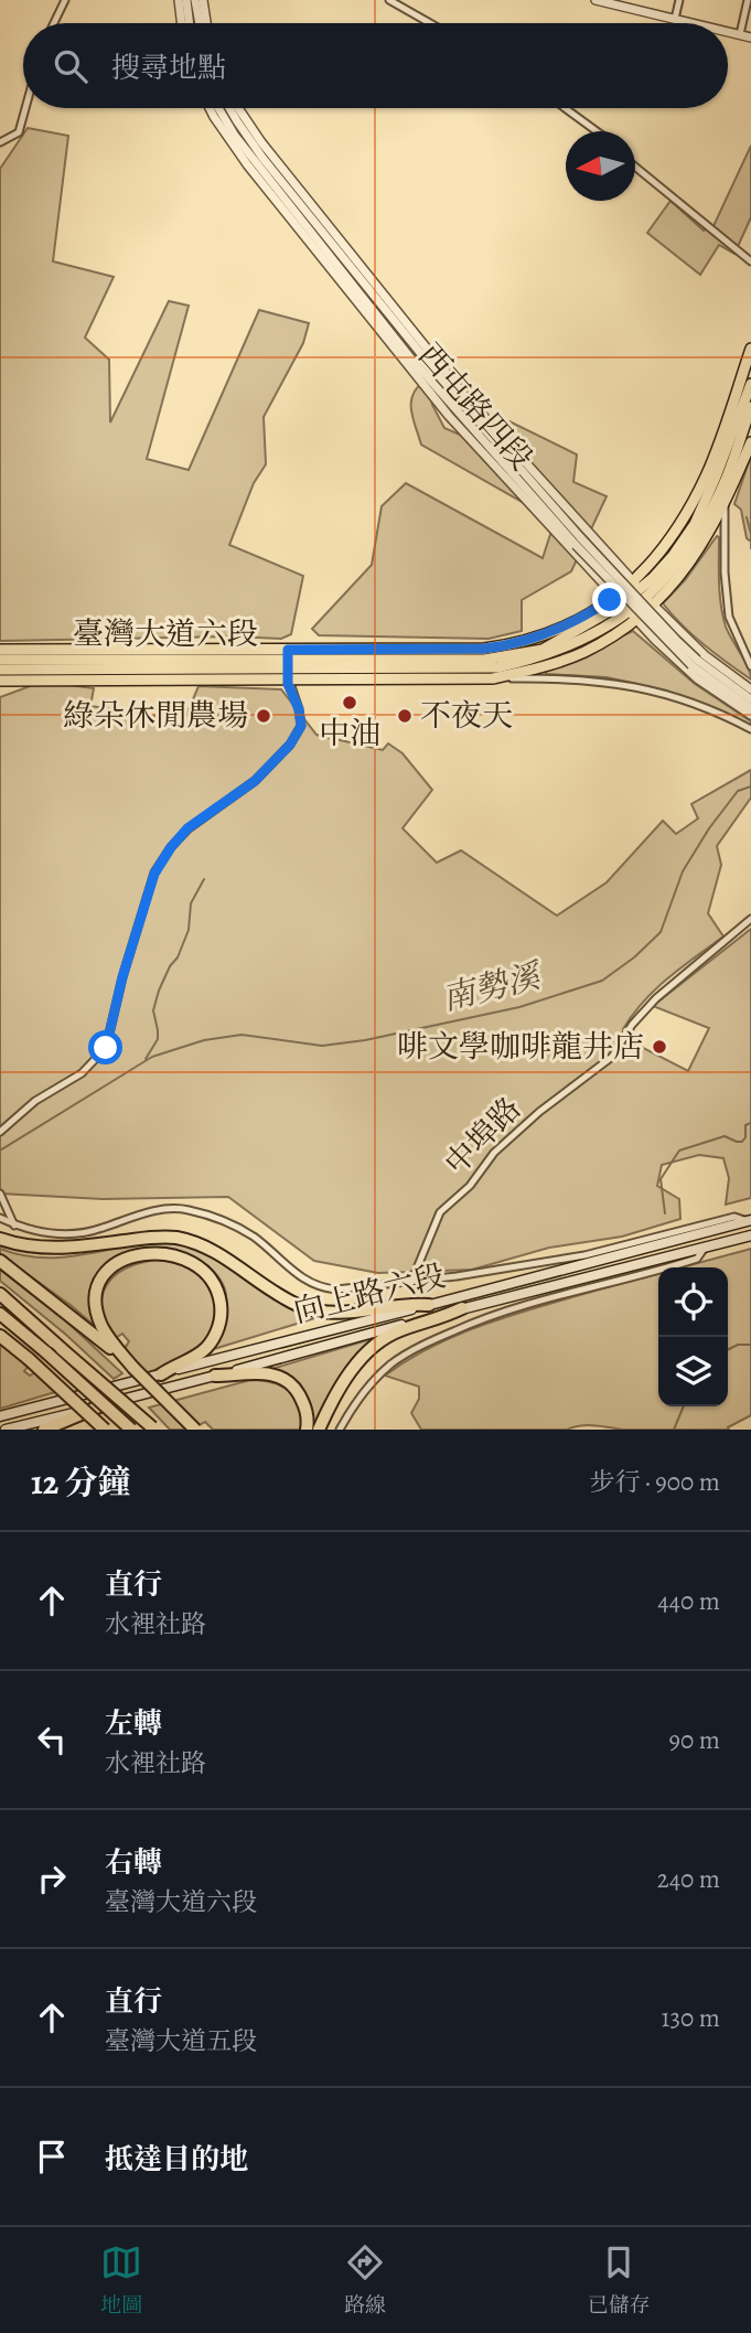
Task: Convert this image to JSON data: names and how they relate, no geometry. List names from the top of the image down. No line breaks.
{"streets":{"main road":["臺灣大道六段","向上路六段"],"street":["西屯路四段","中埠路"]},"crossings":[["西屯路四段","臺灣大道六段"]],"water":["南勢溪"],"places":["中油","綠朵休閒農場","不夜天","啡文學咖啡龍井店"],"north":"left","page":{"search":"搜尋地點","heading":["12 分鐘","步行 · 900 m"],"list":[["直行","水裡社路","440 m"],["左轉","水裡社路","90 m"],["右轉","臺灣大道六段","240 m"],["直行","臺灣大道五段","130 m"],"抵達目的地"],"nav":["地圖","路線","已儲存"]}}
